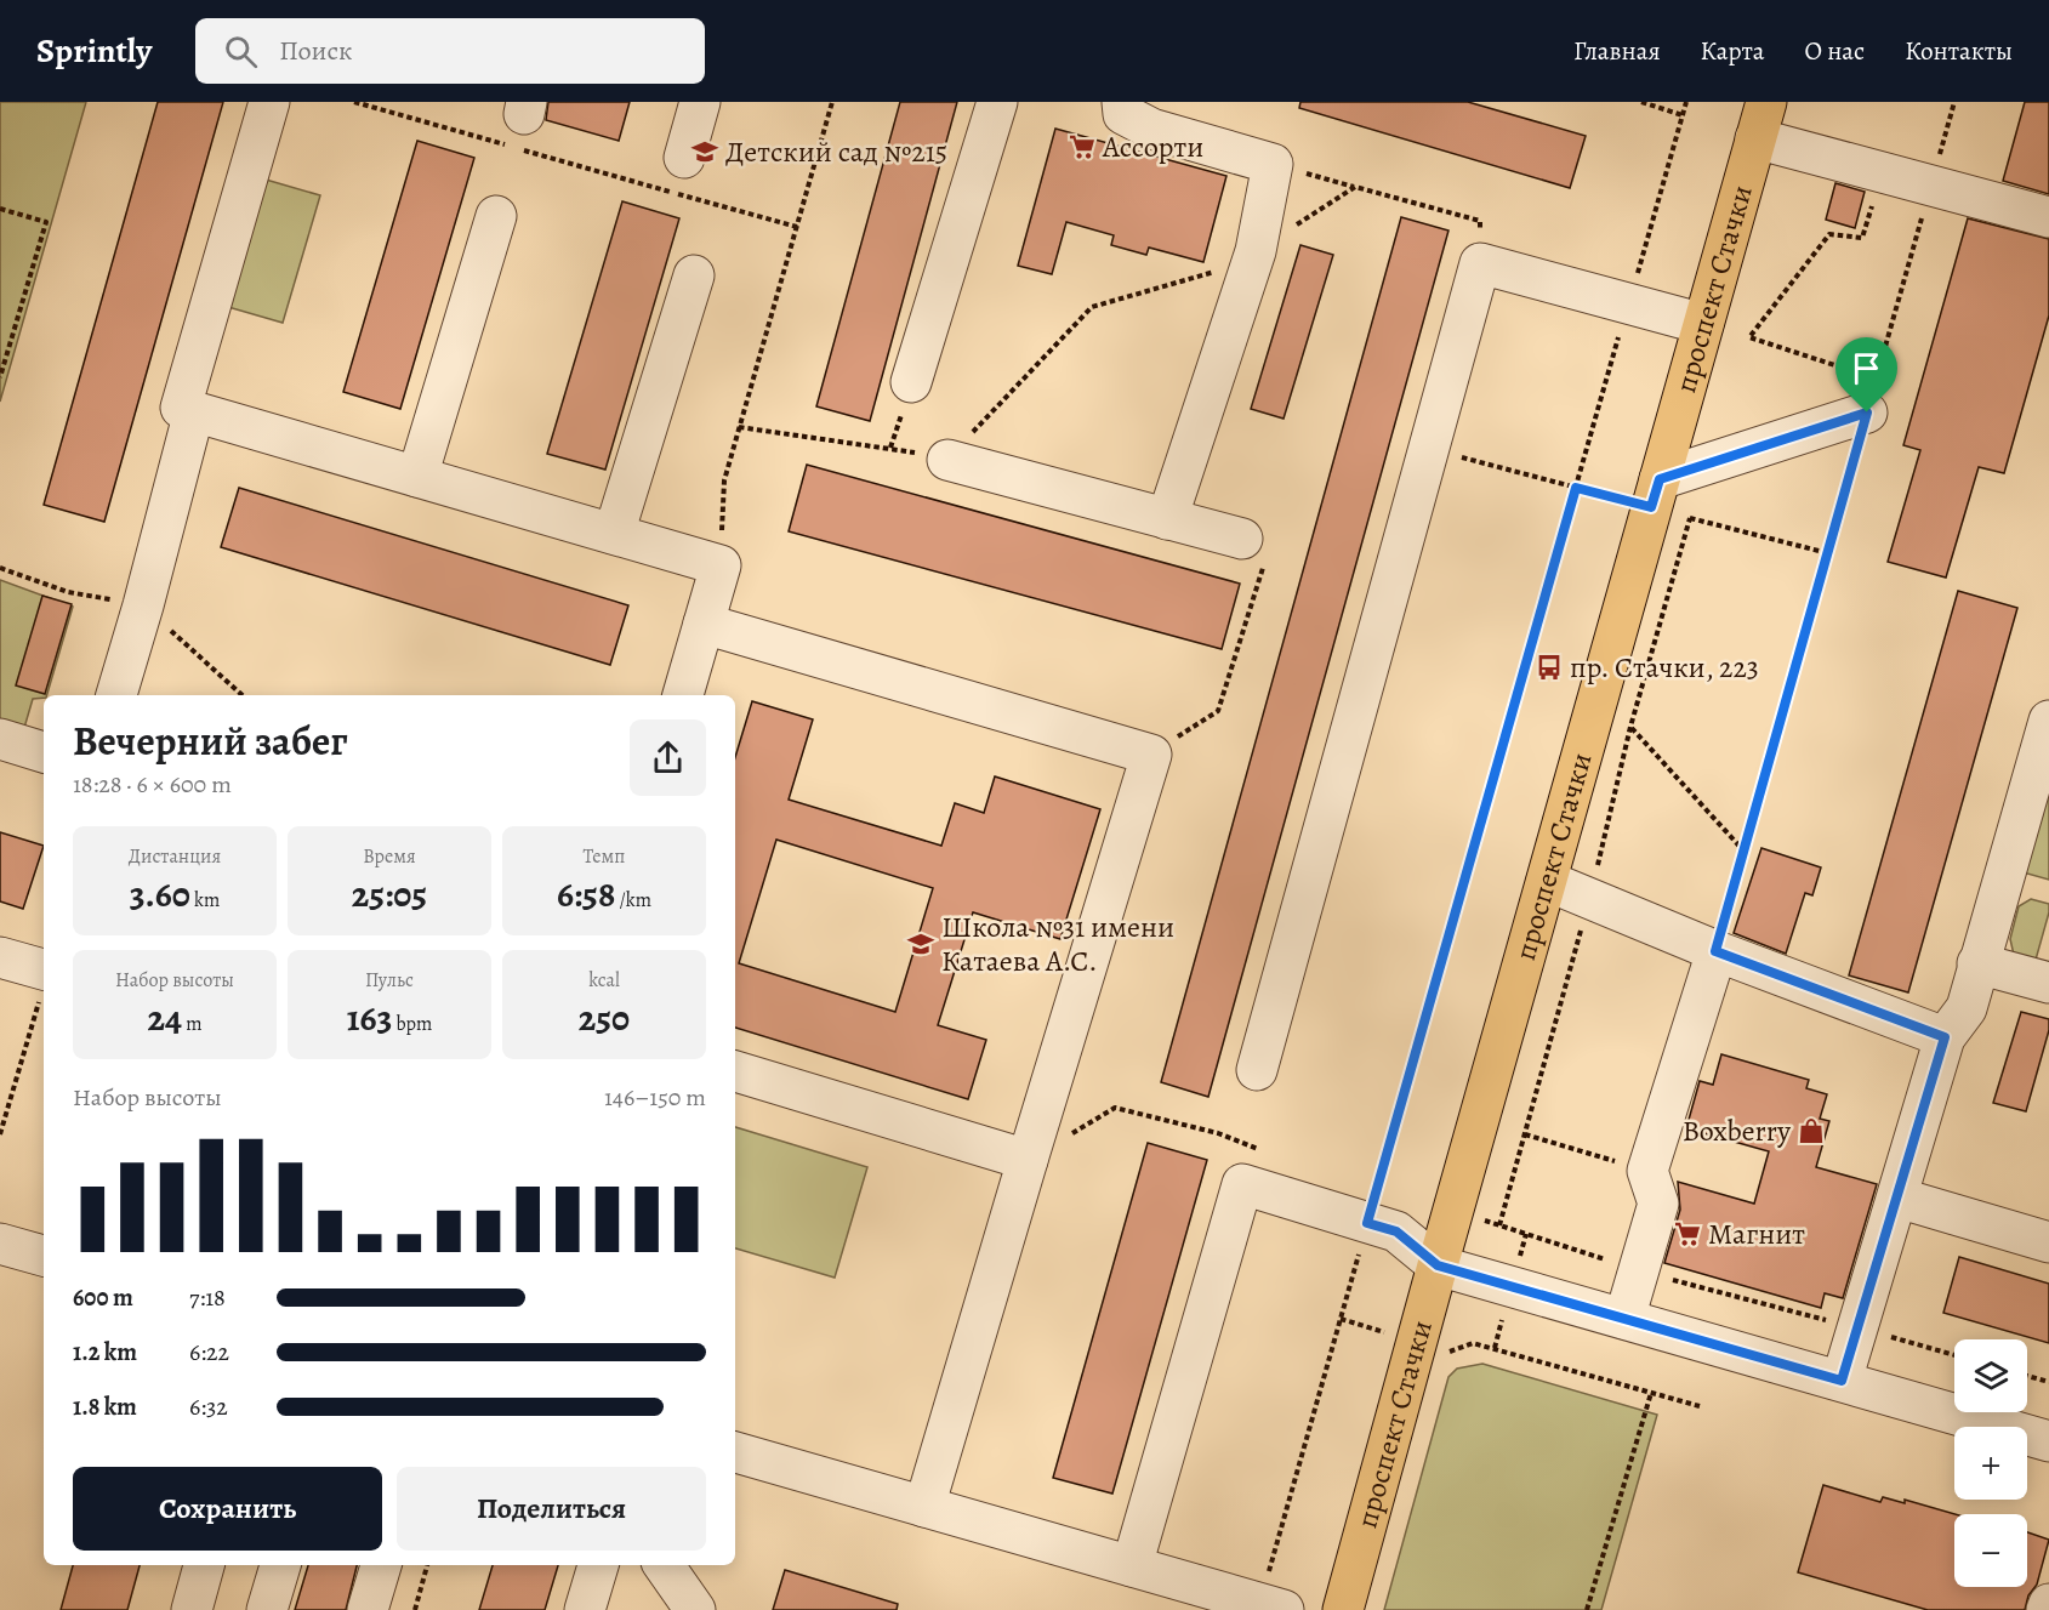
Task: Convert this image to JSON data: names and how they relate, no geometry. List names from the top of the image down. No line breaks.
{"streets":{"main road":["проспект Стачки"]},"places":{"supermarket":["Ассорти","Магнит"],"school or university":["Детский сад №215","Школа №31 имени Катаева А.С."],"bus stop":["пр. Стачки, 223"],"shop":["Boxberry"]},"page":{"header":"Sprintly","search":"Поиск","nav":["Главная","Карта","О нас","Контакты"],"heading":["Вечерний забег","18:28 · 6 × 600 m"],"stats":[["Дистанция","3.60 km"],["Время","25:05"],["Темп","6:58 /km"],["Набор высоты","24 m"],["Пульс","163 bpm"],["kcal","250"]],"chart":["Набор высоты","146–150 m"],"list":[{"name":"600 m","note":"7:18"},{"name":"1.2 km","note":"6:22"},{"name":"1.8 km","note":"6:32"}],"map_buttons":["+","−"],"buttons":["Сохранить","Поделиться"]}}
